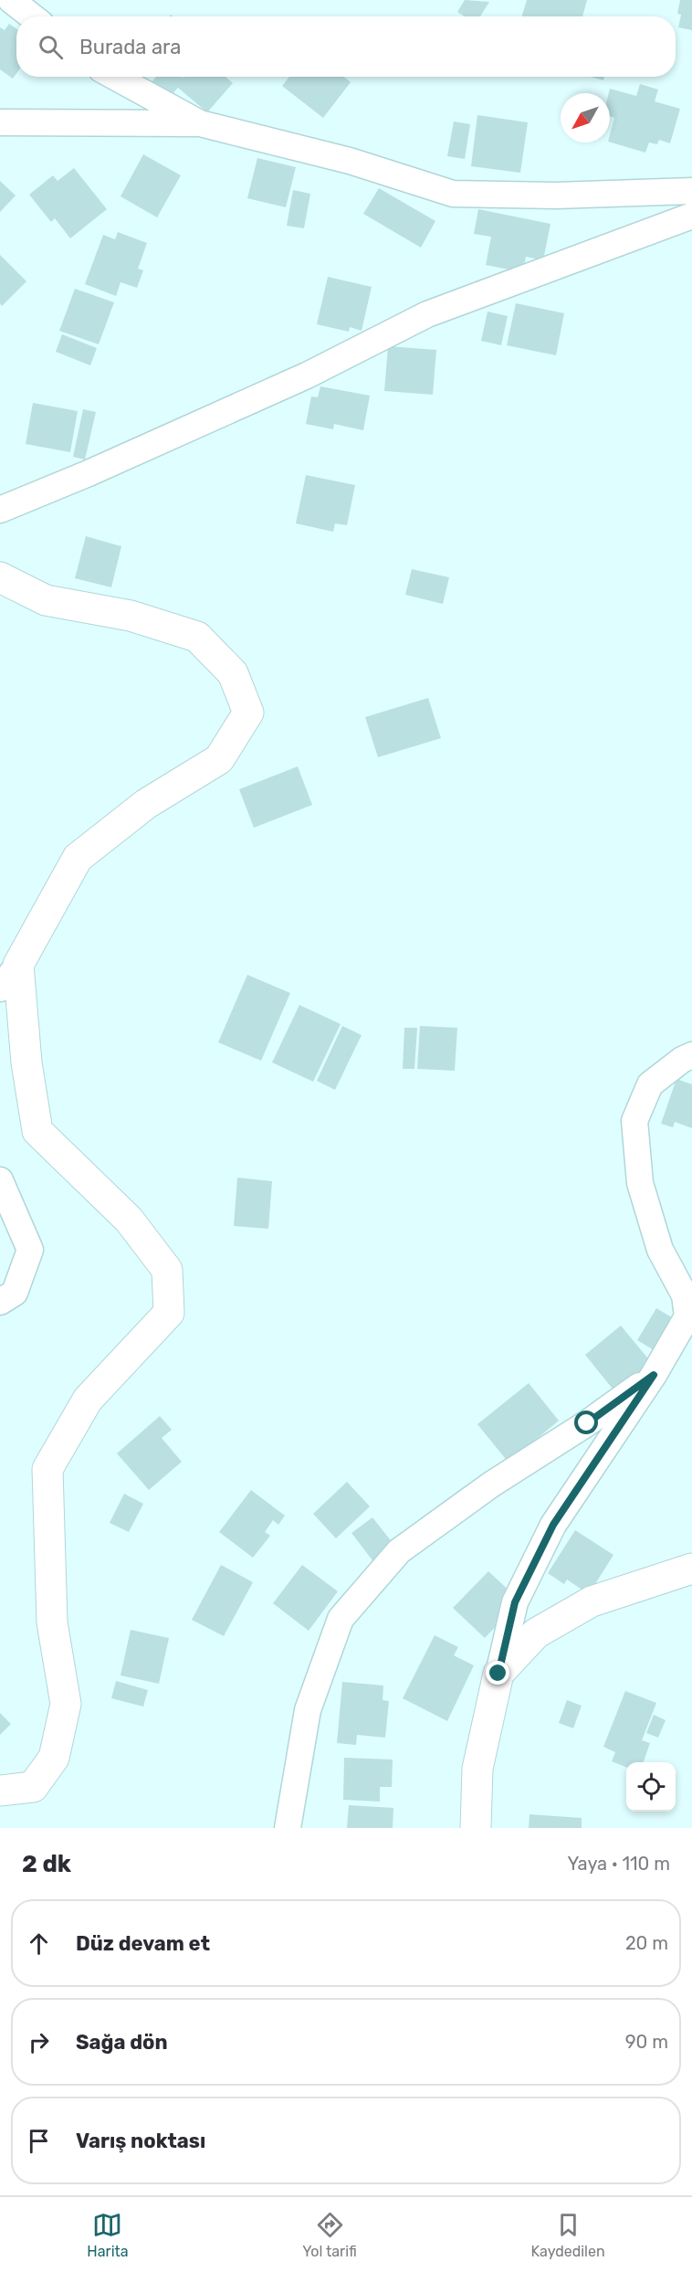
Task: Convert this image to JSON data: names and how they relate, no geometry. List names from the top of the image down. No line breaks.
{"north":"bottom left","page":{"search":"Burada ara","heading":["2 dk","Yaya · 110 m"],"list":[["Düz devam et","20 m"],["Sağa dön","90 m"],"Varış noktası"],"nav":["Harita","Yol tarifi","Kaydedilen"]}}
